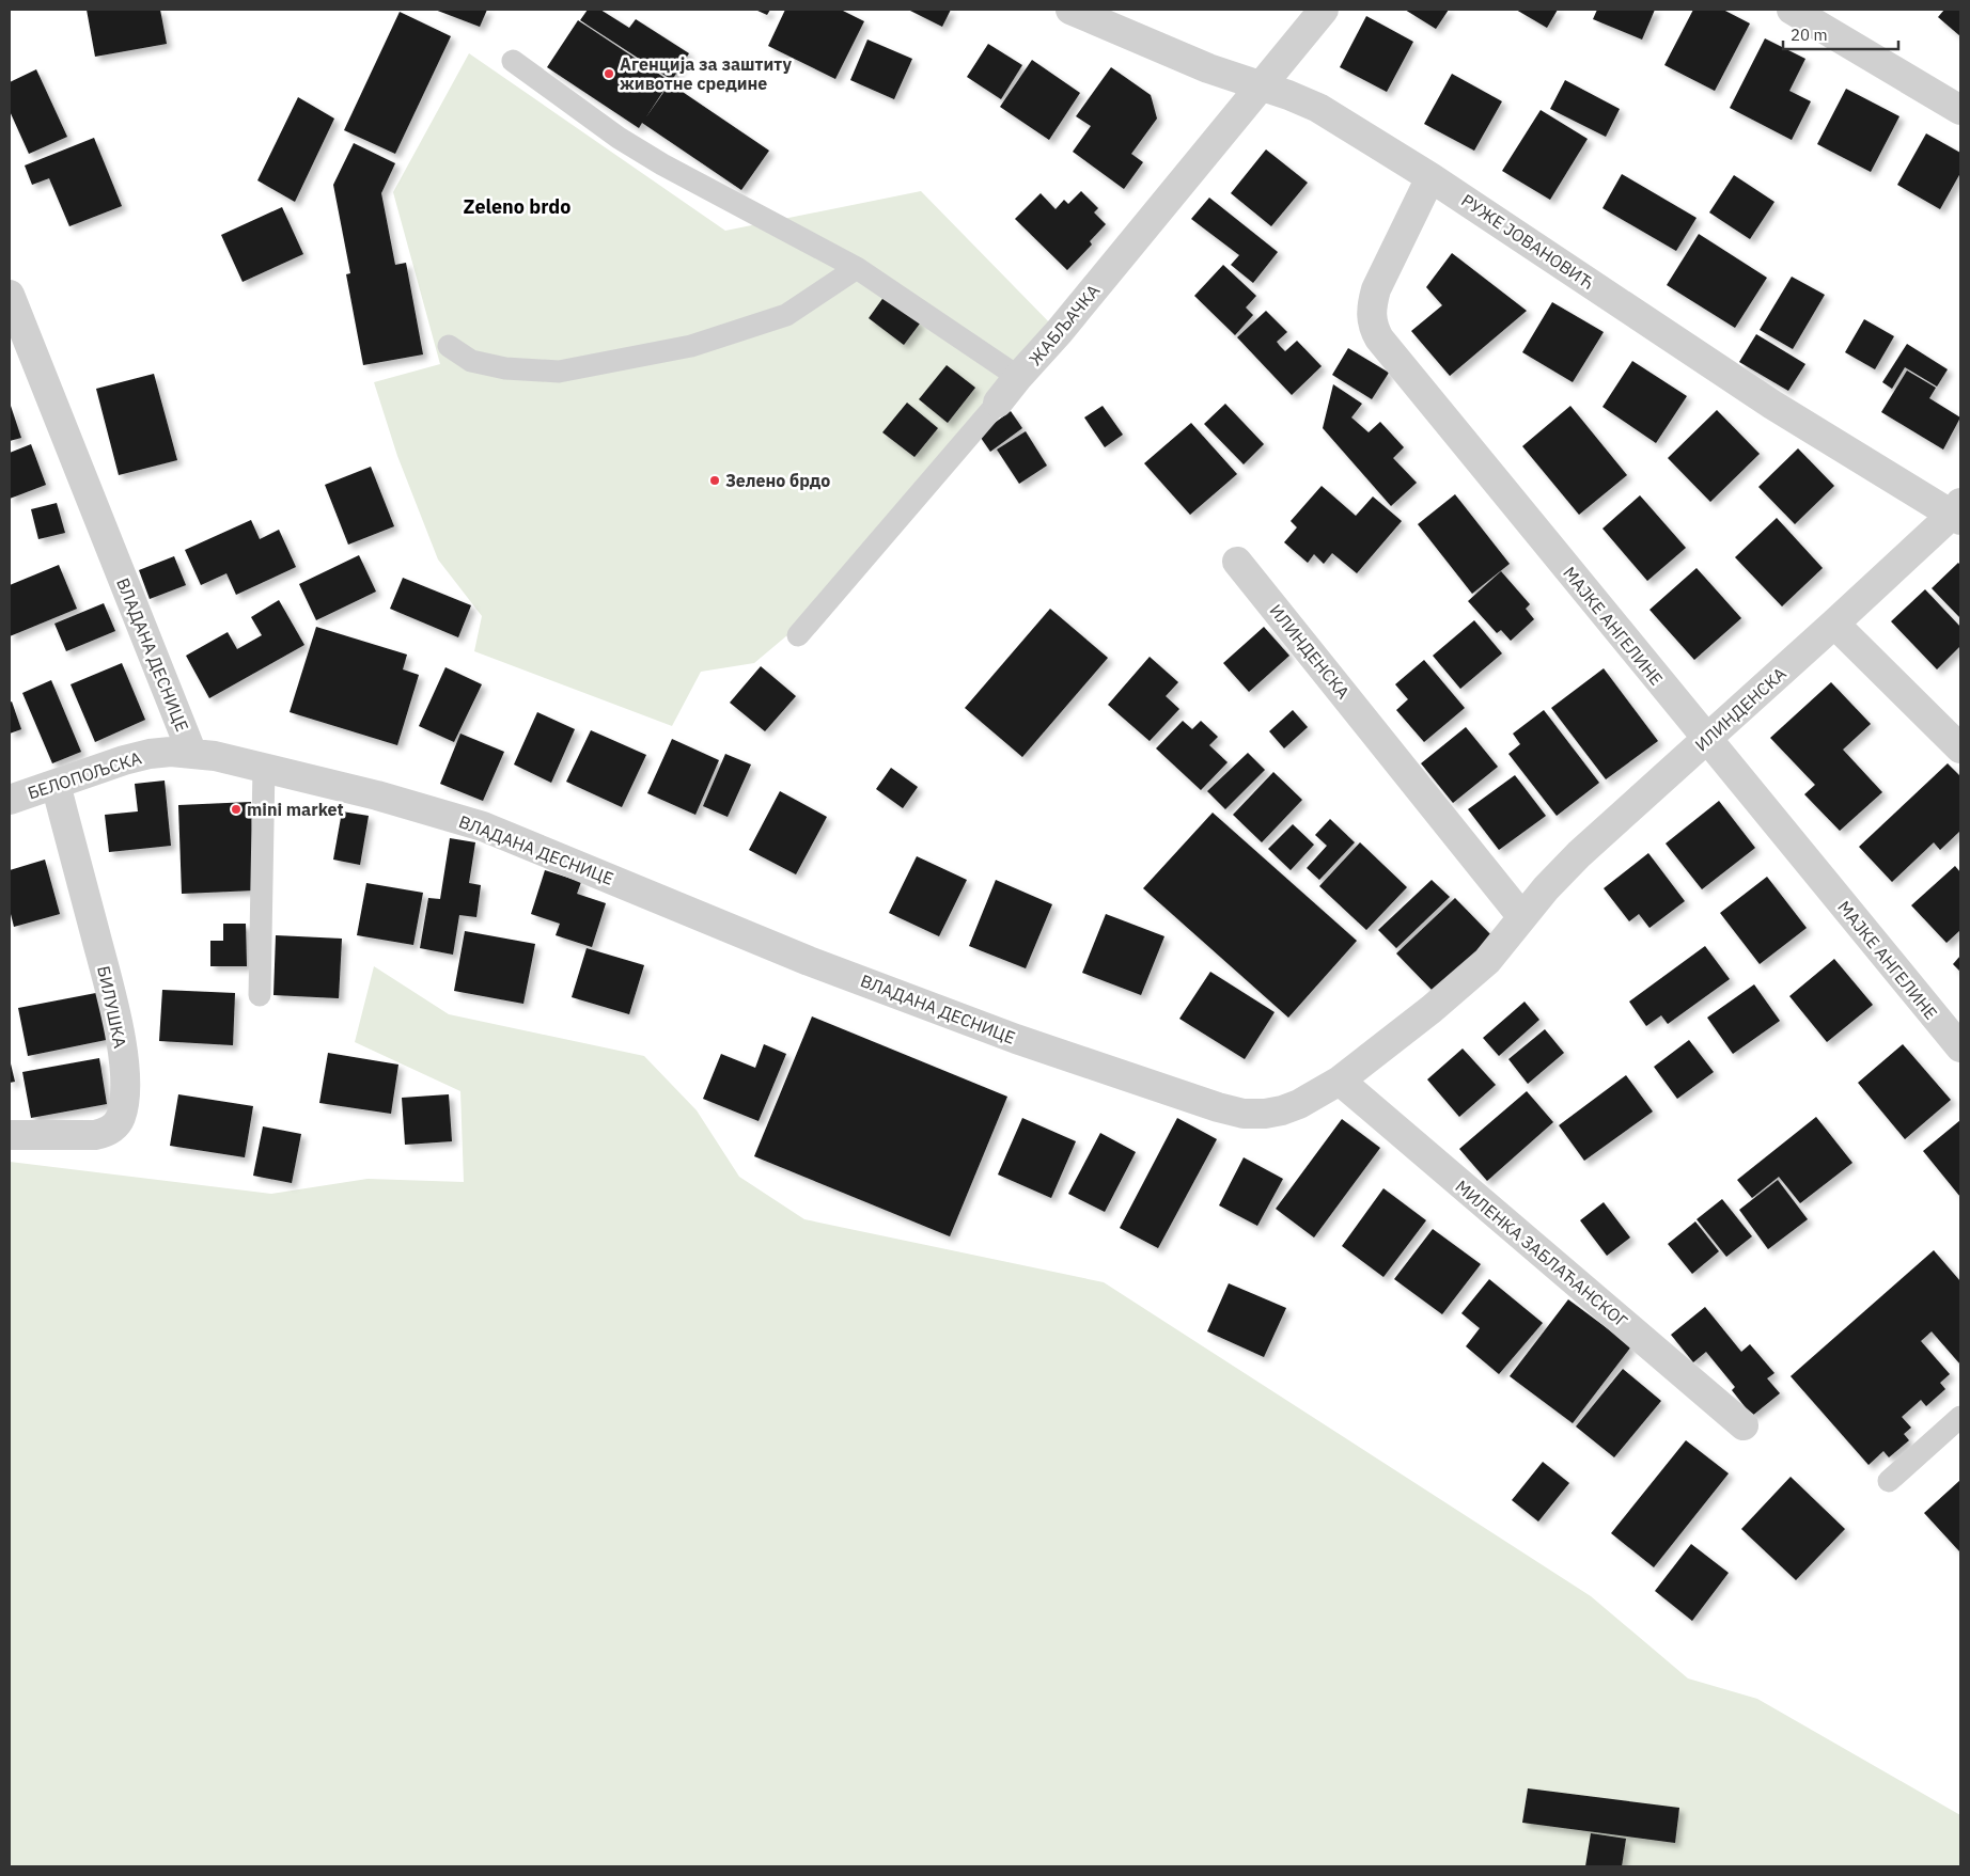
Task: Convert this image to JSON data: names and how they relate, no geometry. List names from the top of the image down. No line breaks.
{"streets":{"street":["РУЖЕ ЈОВАНОВИЋ","ЖАБЉАЧКА","МАЈКЕ АНГЕЛИНЕ","ИЛИНДЕНСКА","ВЛАДАНА ДЕСНИЦЕ","БЕЛОПОЉСКА","БИЛУШКА","МИЛЕНКА ЗАБЛАЋАНСКОГ"]},"crossings":[["РУЖЕ ЈОВАНОВИЋ","ЖАБЉАЧКА"],["РУЖЕ ЈОВАНОВИЋ","МАЈКЕ АНГЕЛИНЕ"],["РУЖЕ ЈОВАНОВИЋ","ИЛИНДЕНСКА"],["МАЈКЕ АНГЕЛИНЕ","ИЛИНДЕНСКА"],["ИЛИНДЕНСКА","ВЛАДАНА ДЕСНИЦЕ"],["ИЛИНДЕНСКА","МИЛЕНКА ЗАБЛАЋАНСКОГ"],["ВЛАДАНА ДЕСНИЦЕ","БЕЛОПОЉСКА"],["БЕЛОПОЉСКА","БИЛУШКА"]],"districts":["Zeleno brdo"],"places":["Агенција за заштиту животне средине","Зелено брдо","mini market"],"scale_bar":"20 m"}
